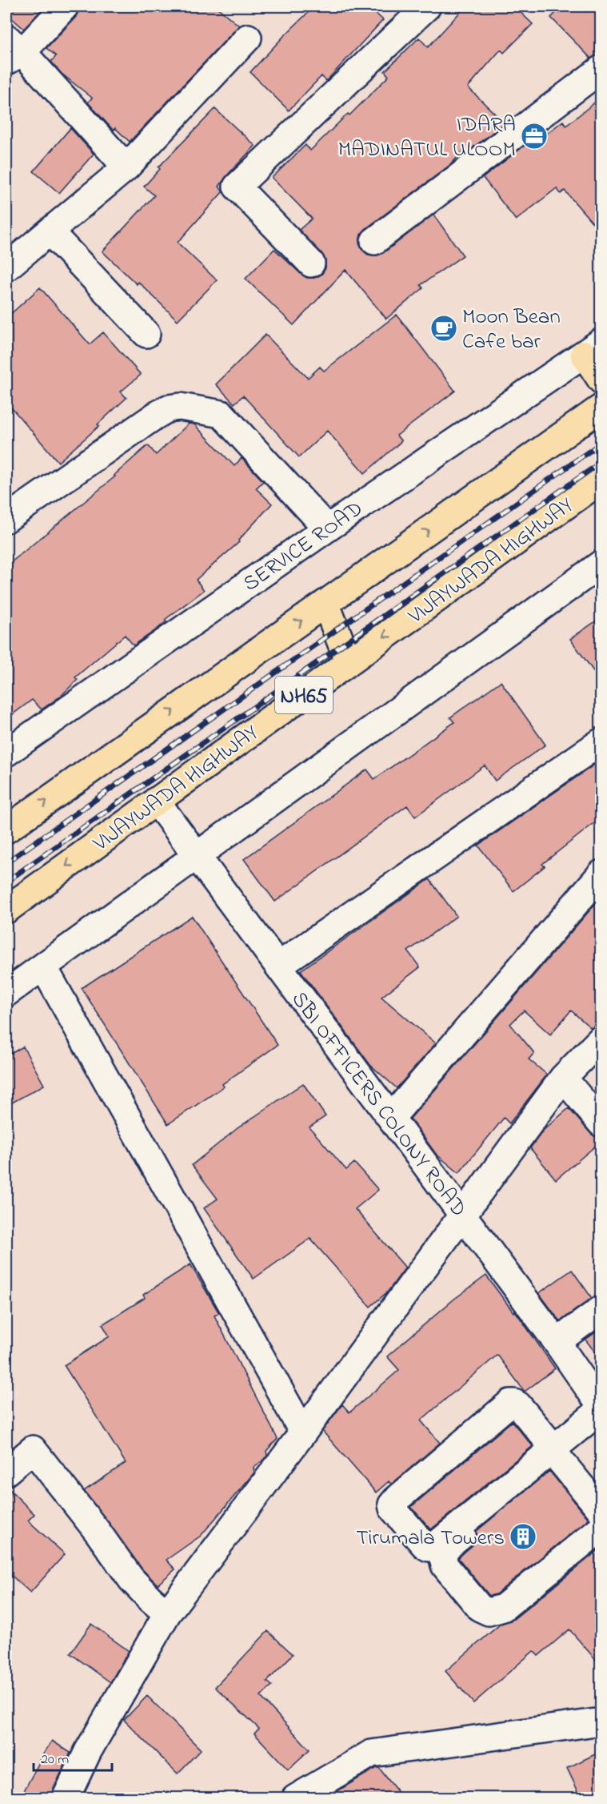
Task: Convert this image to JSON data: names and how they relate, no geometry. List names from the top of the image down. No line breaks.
{"streets":{"highway":["VIJAYWADA HIGHWAY","NH65"],"street":["SERVICE ROAD","SBI OFFICERS COLONY ROAD"]},"crossings":[["VIJAYWADA HIGHWAY","SBI OFFICERS COLONY ROAD"]],"places":{"office":["IDARA MADINATUL ULOOM"],"cafe":["Moon Bean Cafe bar"],"building":["Tirumala Towers"]},"scale_bar":"20 m"}
